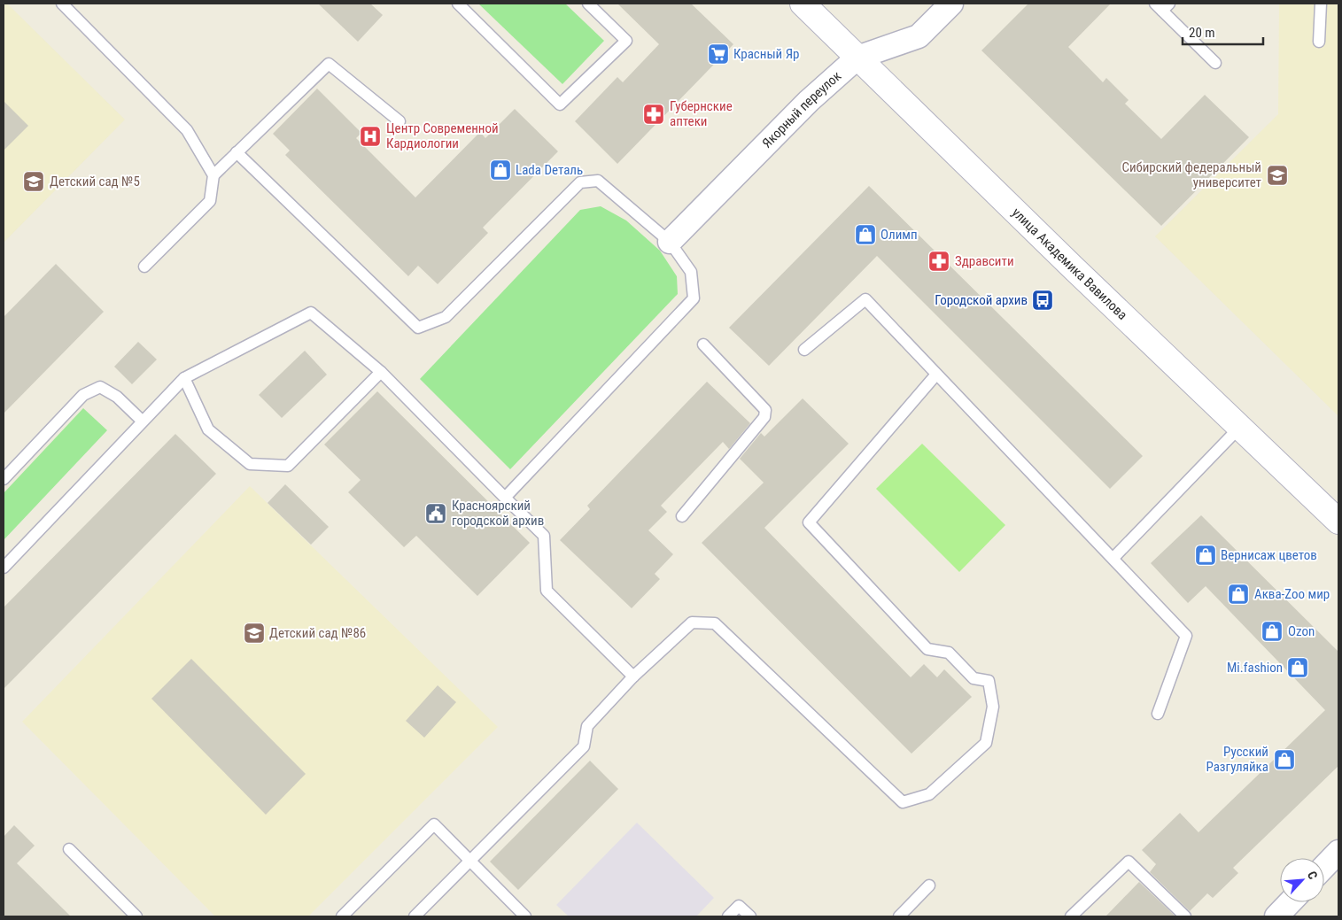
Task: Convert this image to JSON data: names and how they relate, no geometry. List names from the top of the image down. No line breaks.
{"streets":{"street":["Якорный переулок","улица Академика Вавилова"]},"crossings":[["Якорный переулок","улица Академика Вавилова"]],"places":{"supermarket":["Красный Яр"],"pharmacy":["Губернские аптеки","Здравсити"],"hospital":["Центр Современной Кардиологии"],"shop":["Lada Dеталь","Олимп","Вернисаж цветов","Аква-Zoo мир","Ozon","Mi.fashion","Русский Разгуляйка"],"school or university":["Сибирский федеральный университет","Детский сад №5","Детский сад №86"],"bus stop":["Городской архив"],"public building":["Красноярский городской архив"]},"scale_bar":"20 m","north":"top right"}
